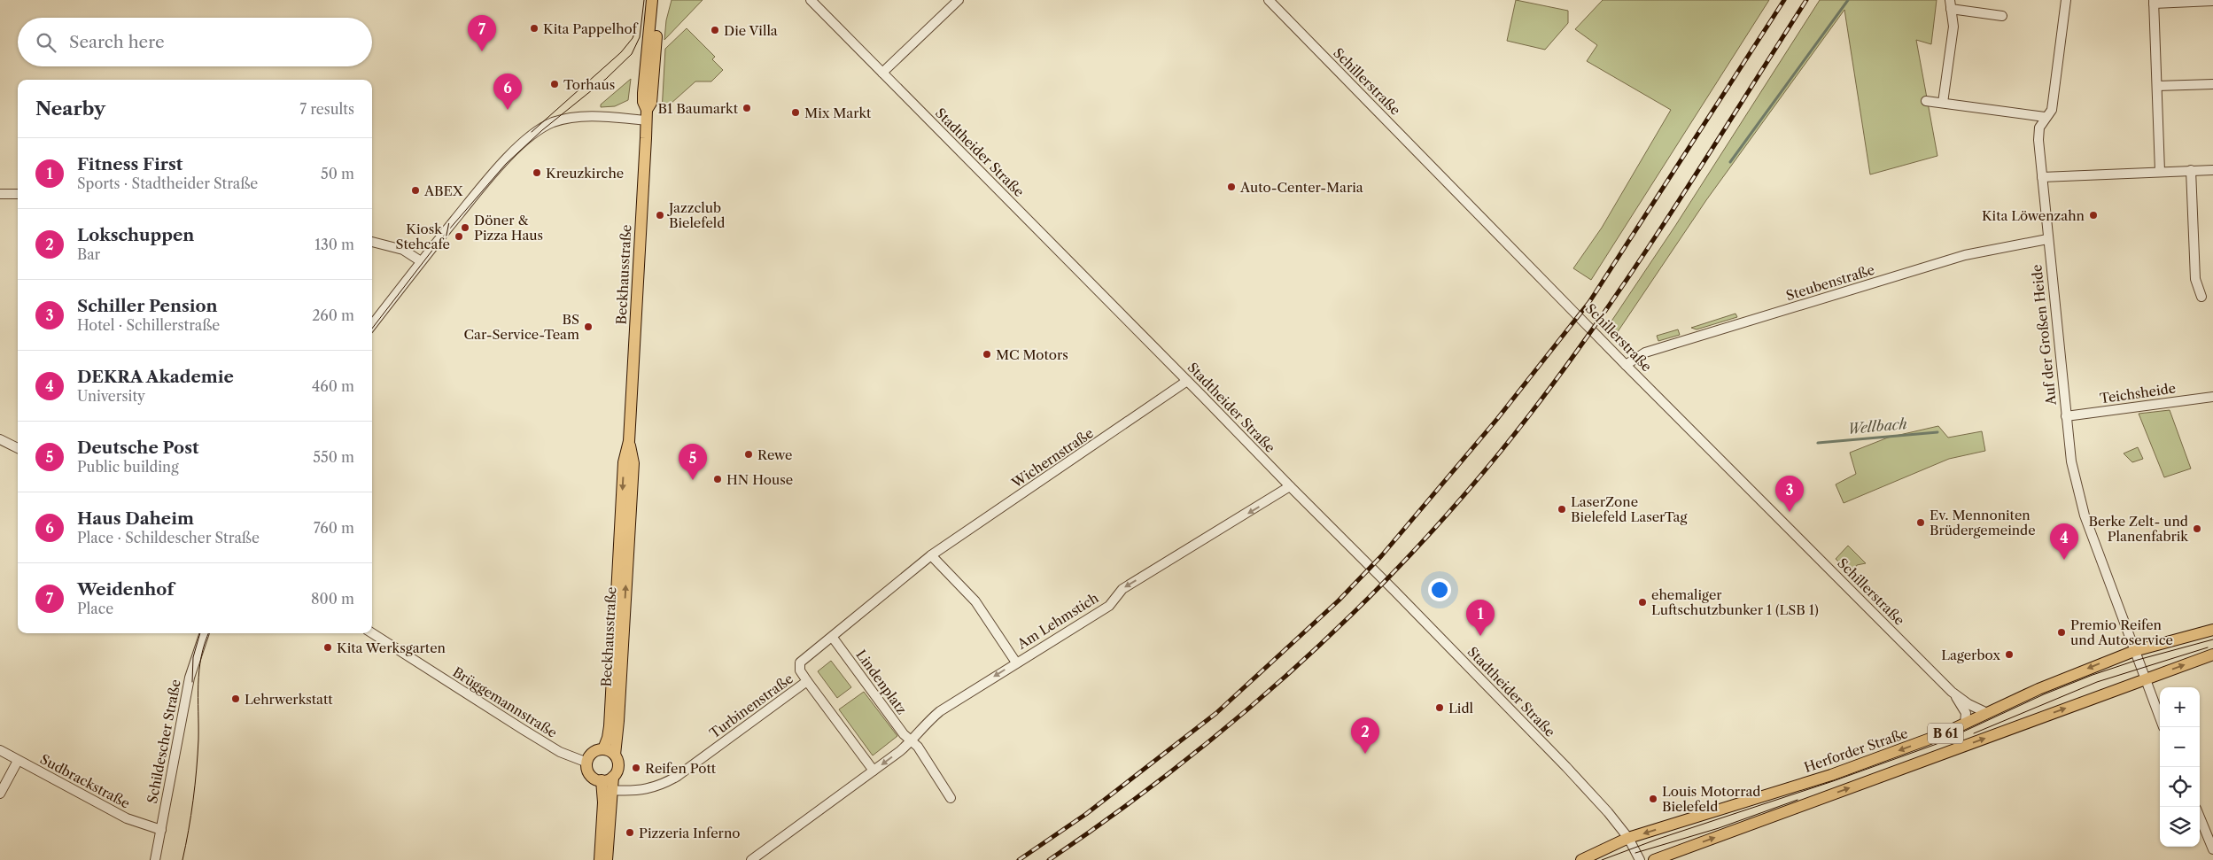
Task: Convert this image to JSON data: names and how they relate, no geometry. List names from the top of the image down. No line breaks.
{"streets":{"main road":["Beckhausstraße","B 61","Herforder Straße"],"street":["Schillerstraße","Stadtheider Straße","Steubenstraße","Auf der Großen Heide","Teichsheide","Wichernstraße","Am Lehmstich","Lindenplatz","Brüggemannstraße","Turbinenstraße","Schildescher Straße","Sudbrackstraße"]},"crossings":[["Schillerstraße","Steubenstraße"],["Schillerstraße","Herforder Straße"],["Stadtheider Straße","Wichernstraße"],["Stadtheider Straße","Am Lehmstich"],["Stadtheider Straße","Herforder Straße"],["Beckhausstraße","Brüggemannstraße"],["Steubenstraße","Auf der Großen Heide"],["Auf der Großen Heide","Teichsheide"],["Auf der Großen Heide","Herforder Straße"],["Wichernstraße","Turbinenstraße"],["Am Lehmstich","Lindenplatz"],["Lindenplatz","Turbinenstraße"],["Schildescher Straße","Sudbrackstraße"]],"one_way":["Am Lehmstich"],"water":["Wellbach"],"places":["Kita Pappelhof","Die Villa","Torhaus","B1 Baumarkt","Mix Markt","Kreuzkirche","Auto-Center-Maria","ABEX","Jazzclub Bielefeld","Kita Löwenzahn","Döner & Pizza Haus","Kiosk / Stehcafe","BS Car-Service-Team","MC Motors","Rewe","HN House","LaserZone Bielefeld LaserTag","Ev. Mennoniten Brüdergemeinde","Berke Zelt- und Planenfabrik","ehemaliger Luftschutzbunker 1 (LSB 1)","Premio Reifen und Autoservice","Kita Werksgarten","Lagerbox","Lehrwerkstatt","Lidl","Reifen Pott","Louis Motorrad Bielefeld","Pizzeria Inferno"],"page":{"pins":["7","6","5","3","4","1","2"],"search":"Search here","heading":["Nearby","7 results"],"list":[{"mark":"1","name":"Fitness First","note":"Sports · Stadtheider Straße","value":"50 m"},{"mark":"2","name":"Lokschuppen","note":"Bar","value":"130 m"},{"mark":"3","name":"Schiller Pension","note":"Hotel · Schillerstraße","value":"260 m"},{"mark":"4","name":"DEKRA Akademie","note":"University","value":"460 m"},{"mark":"5","name":"Deutsche Post","note":"Public building","value":"550 m"},{"mark":"6","name":"Haus Daheim","note":"Place · Schildescher Straße","value":"760 m"},{"mark":"7","name":"Weidenhof","note":"Place","value":"800 m"}],"map_buttons":["+","−"]}}
